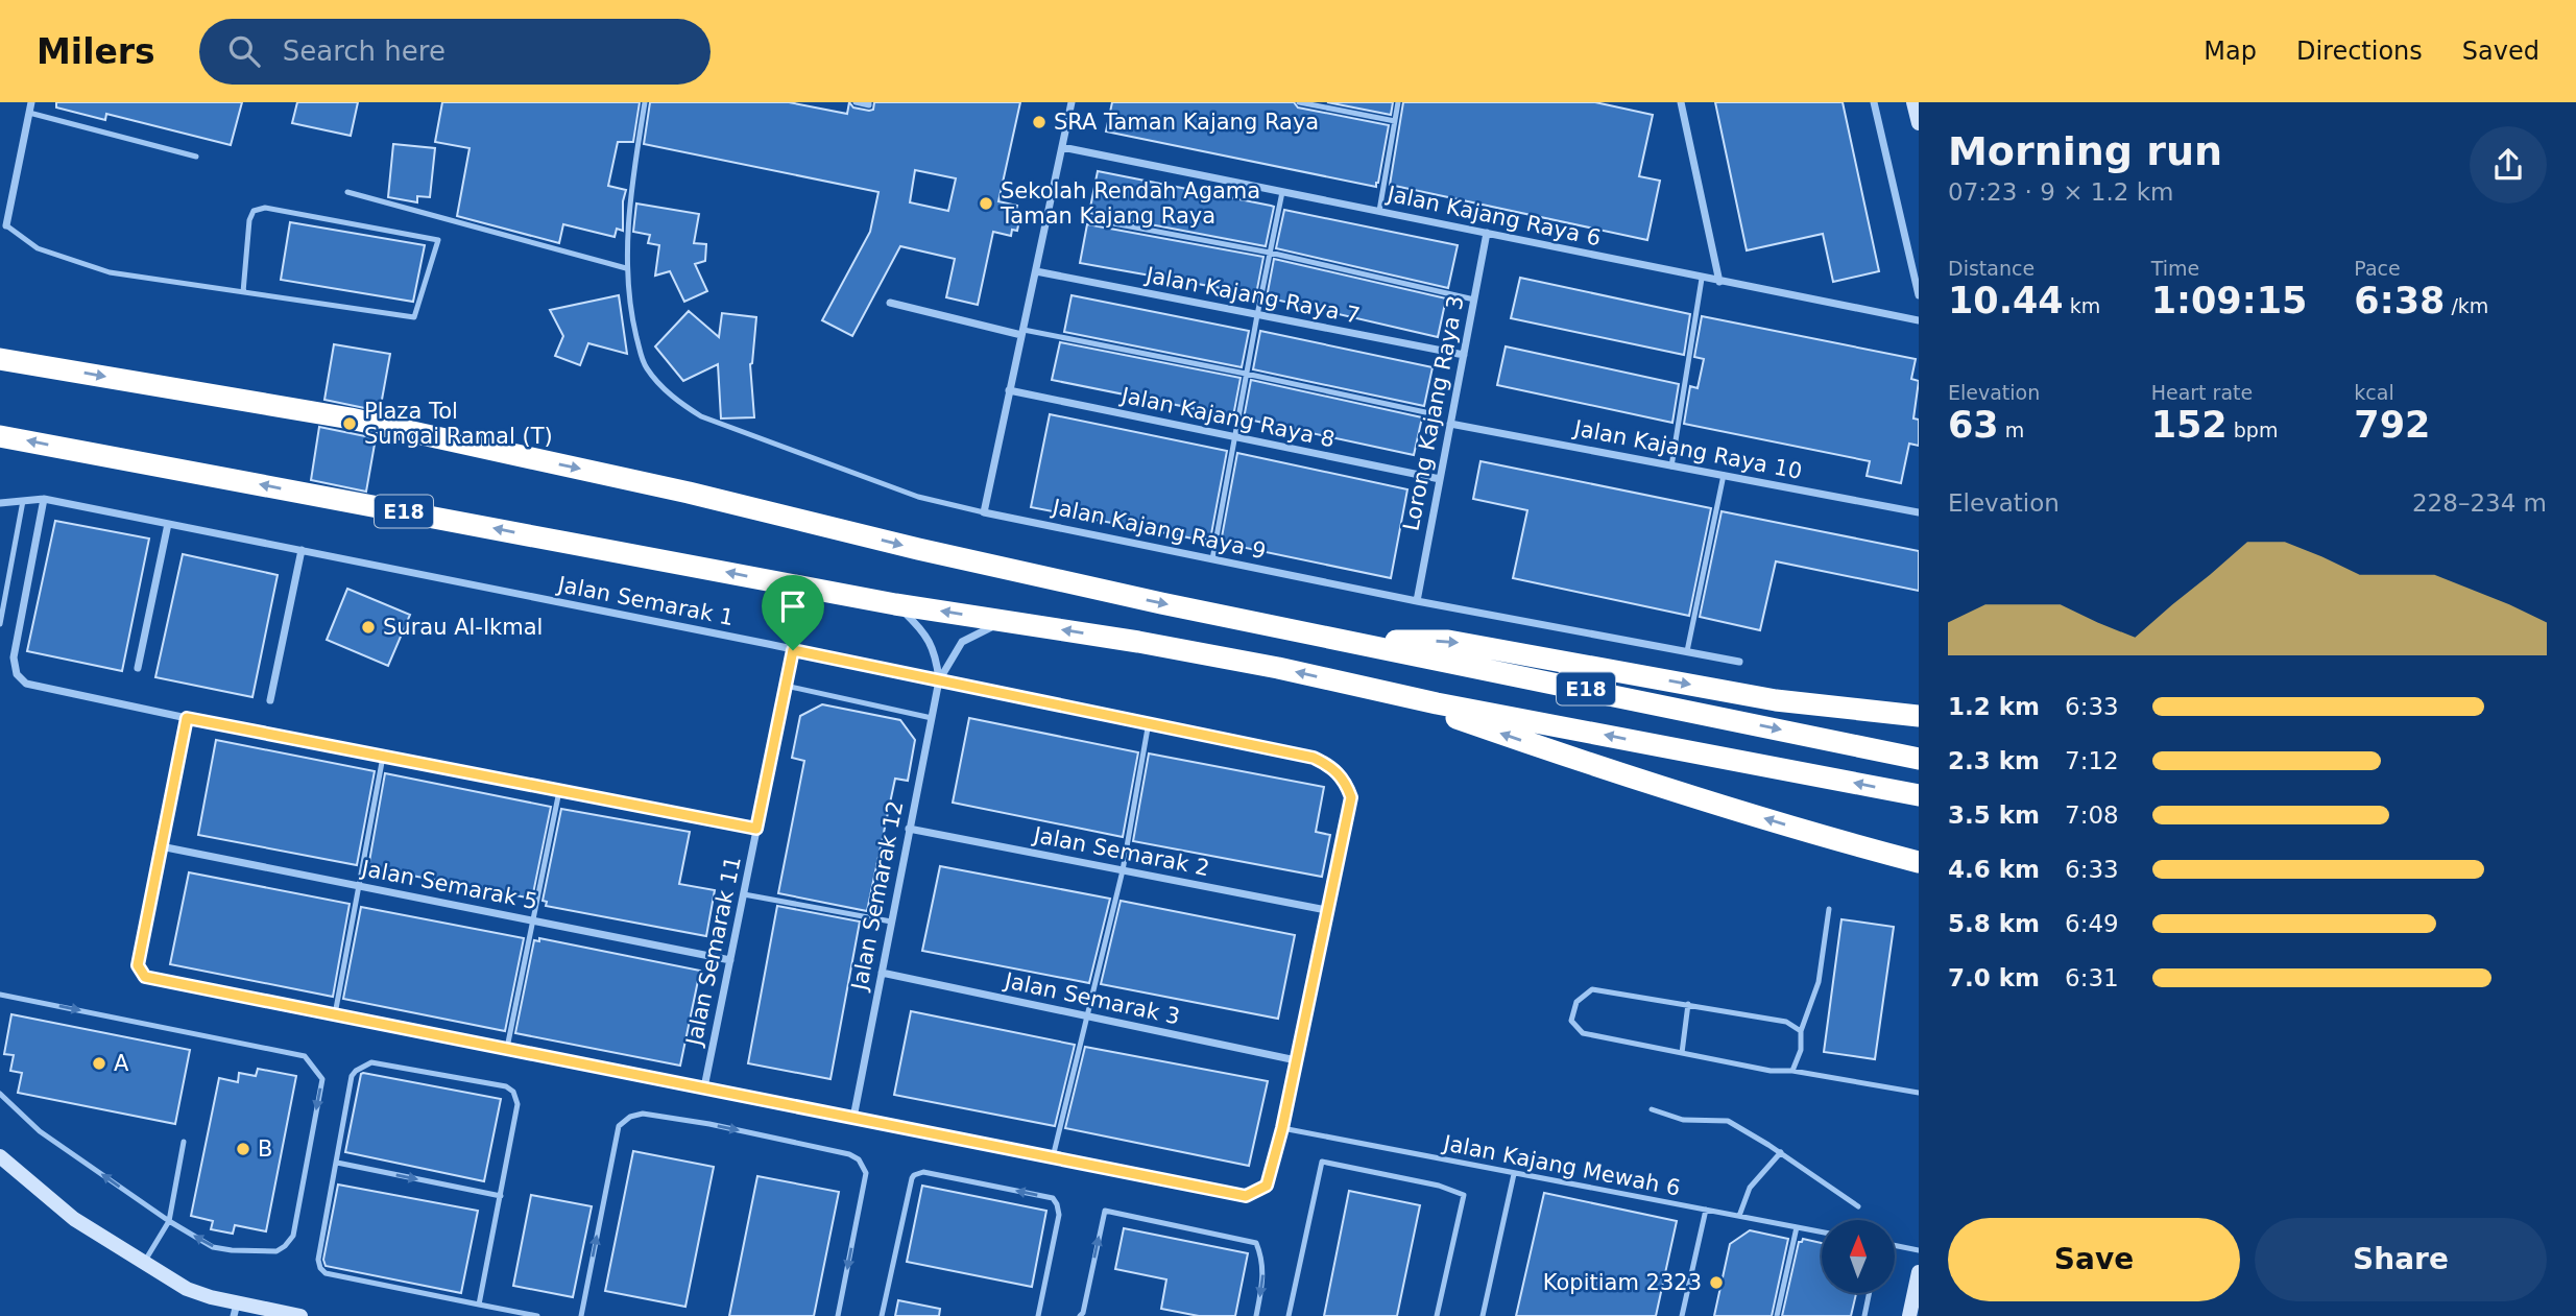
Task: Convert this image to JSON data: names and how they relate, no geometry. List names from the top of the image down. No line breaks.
{"streets":{"highway":["E18"],"street":["Jalan Kajang Raya 6","Jalan Kajang Raya 7","Lorong Kajang Raya 3","Jalan Kajang Raya 8","Jalan Kajang Raya 10","Jalan Kajang Raya 9","Jalan Semarak 1","Jalan Semarak 2","Jalan Semarak 5","Jalan Semarak 12","Jalan Semarak 11","Jalan Semarak 3"],"lane":["Jalan Kajang Mewah 6"]},"crossings":[["Jalan Kajang Raya 6","Lorong Kajang Raya 3"],["Jalan Kajang Raya 7","Lorong Kajang Raya 3"],["Lorong Kajang Raya 3","Jalan Kajang Raya 8"],["Lorong Kajang Raya 3","Jalan Kajang Raya 10"],["Lorong Kajang Raya 3","Jalan Kajang Raya 9"],["E18","Jalan Semarak 12"],["Jalan Semarak 1","Jalan Semarak 2"],["Jalan Semarak 1","Jalan Semarak 12"],["Jalan Semarak 1","Jalan Semarak 11"],["Jalan Semarak 2","Jalan Semarak 12"],["Jalan Semarak 5","Jalan Semarak 11"],["Jalan Semarak 12","Jalan Semarak 3"]],"places":["SRA Taman Kajang Raya","Sekolah Rendah Agama Taman Kajang Raya","Plaza Tol Sungai Ramal (T)","Surau Al-Ikmal","A","B","Kopitiam 2323"],"north":"top","page":{"header":"Milers","search":"Search here","nav":["Map","Directions","Saved"],"heading":["Morning run","07:23 · 9 × 1.2 km"],"stats":[["Distance","10.44 km"],["Time","1:09:15"],["Pace","6:38 /km"],["Elevation","63 m"],["Heart rate","152 bpm"],["kcal","792"]],"chart":["Elevation","228–234 m"],"list":[{"name":"1.2 km","note":"6:33"},{"name":"2.3 km","note":"7:12"},{"name":"3.5 km","note":"7:08"},{"name":"4.6 km","note":"6:33"},{"name":"5.8 km","note":"6:49"},{"name":"7.0 km","note":"6:31"}],"buttons":["Save","Share"]}}
